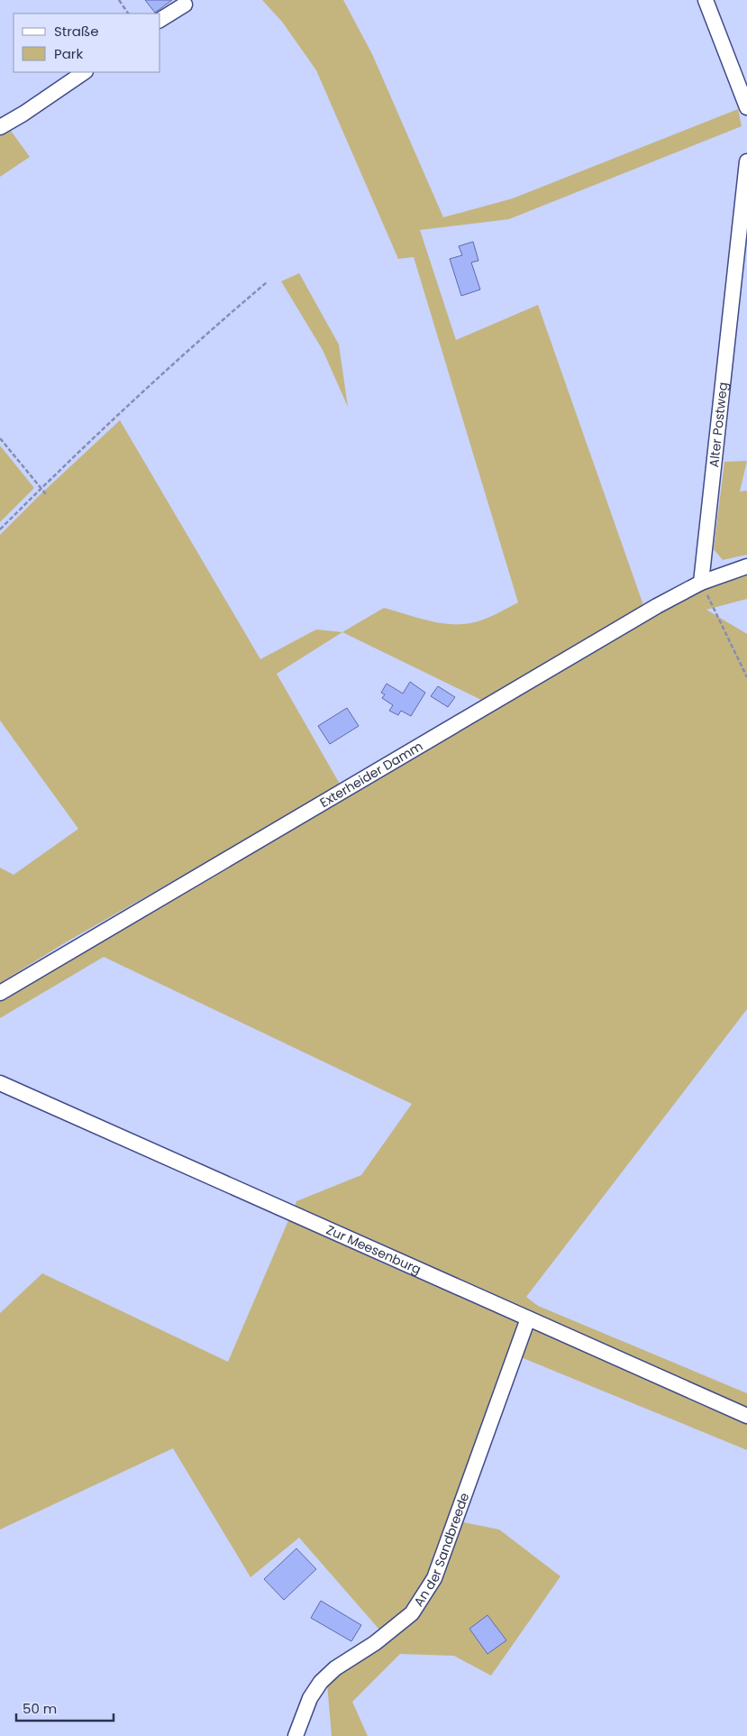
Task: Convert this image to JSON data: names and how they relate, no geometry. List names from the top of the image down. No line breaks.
{"streets":{"street":["Alter Postweg","Exterheider Damm","Zur Meesenburg","An der Sandbreede"]},"crossings":[["Alter Postweg","Exterheider Damm"],["Zur Meesenburg","An der Sandbreede"]],"legend":["Straße","Park"],"scale_bar":"50 m"}
